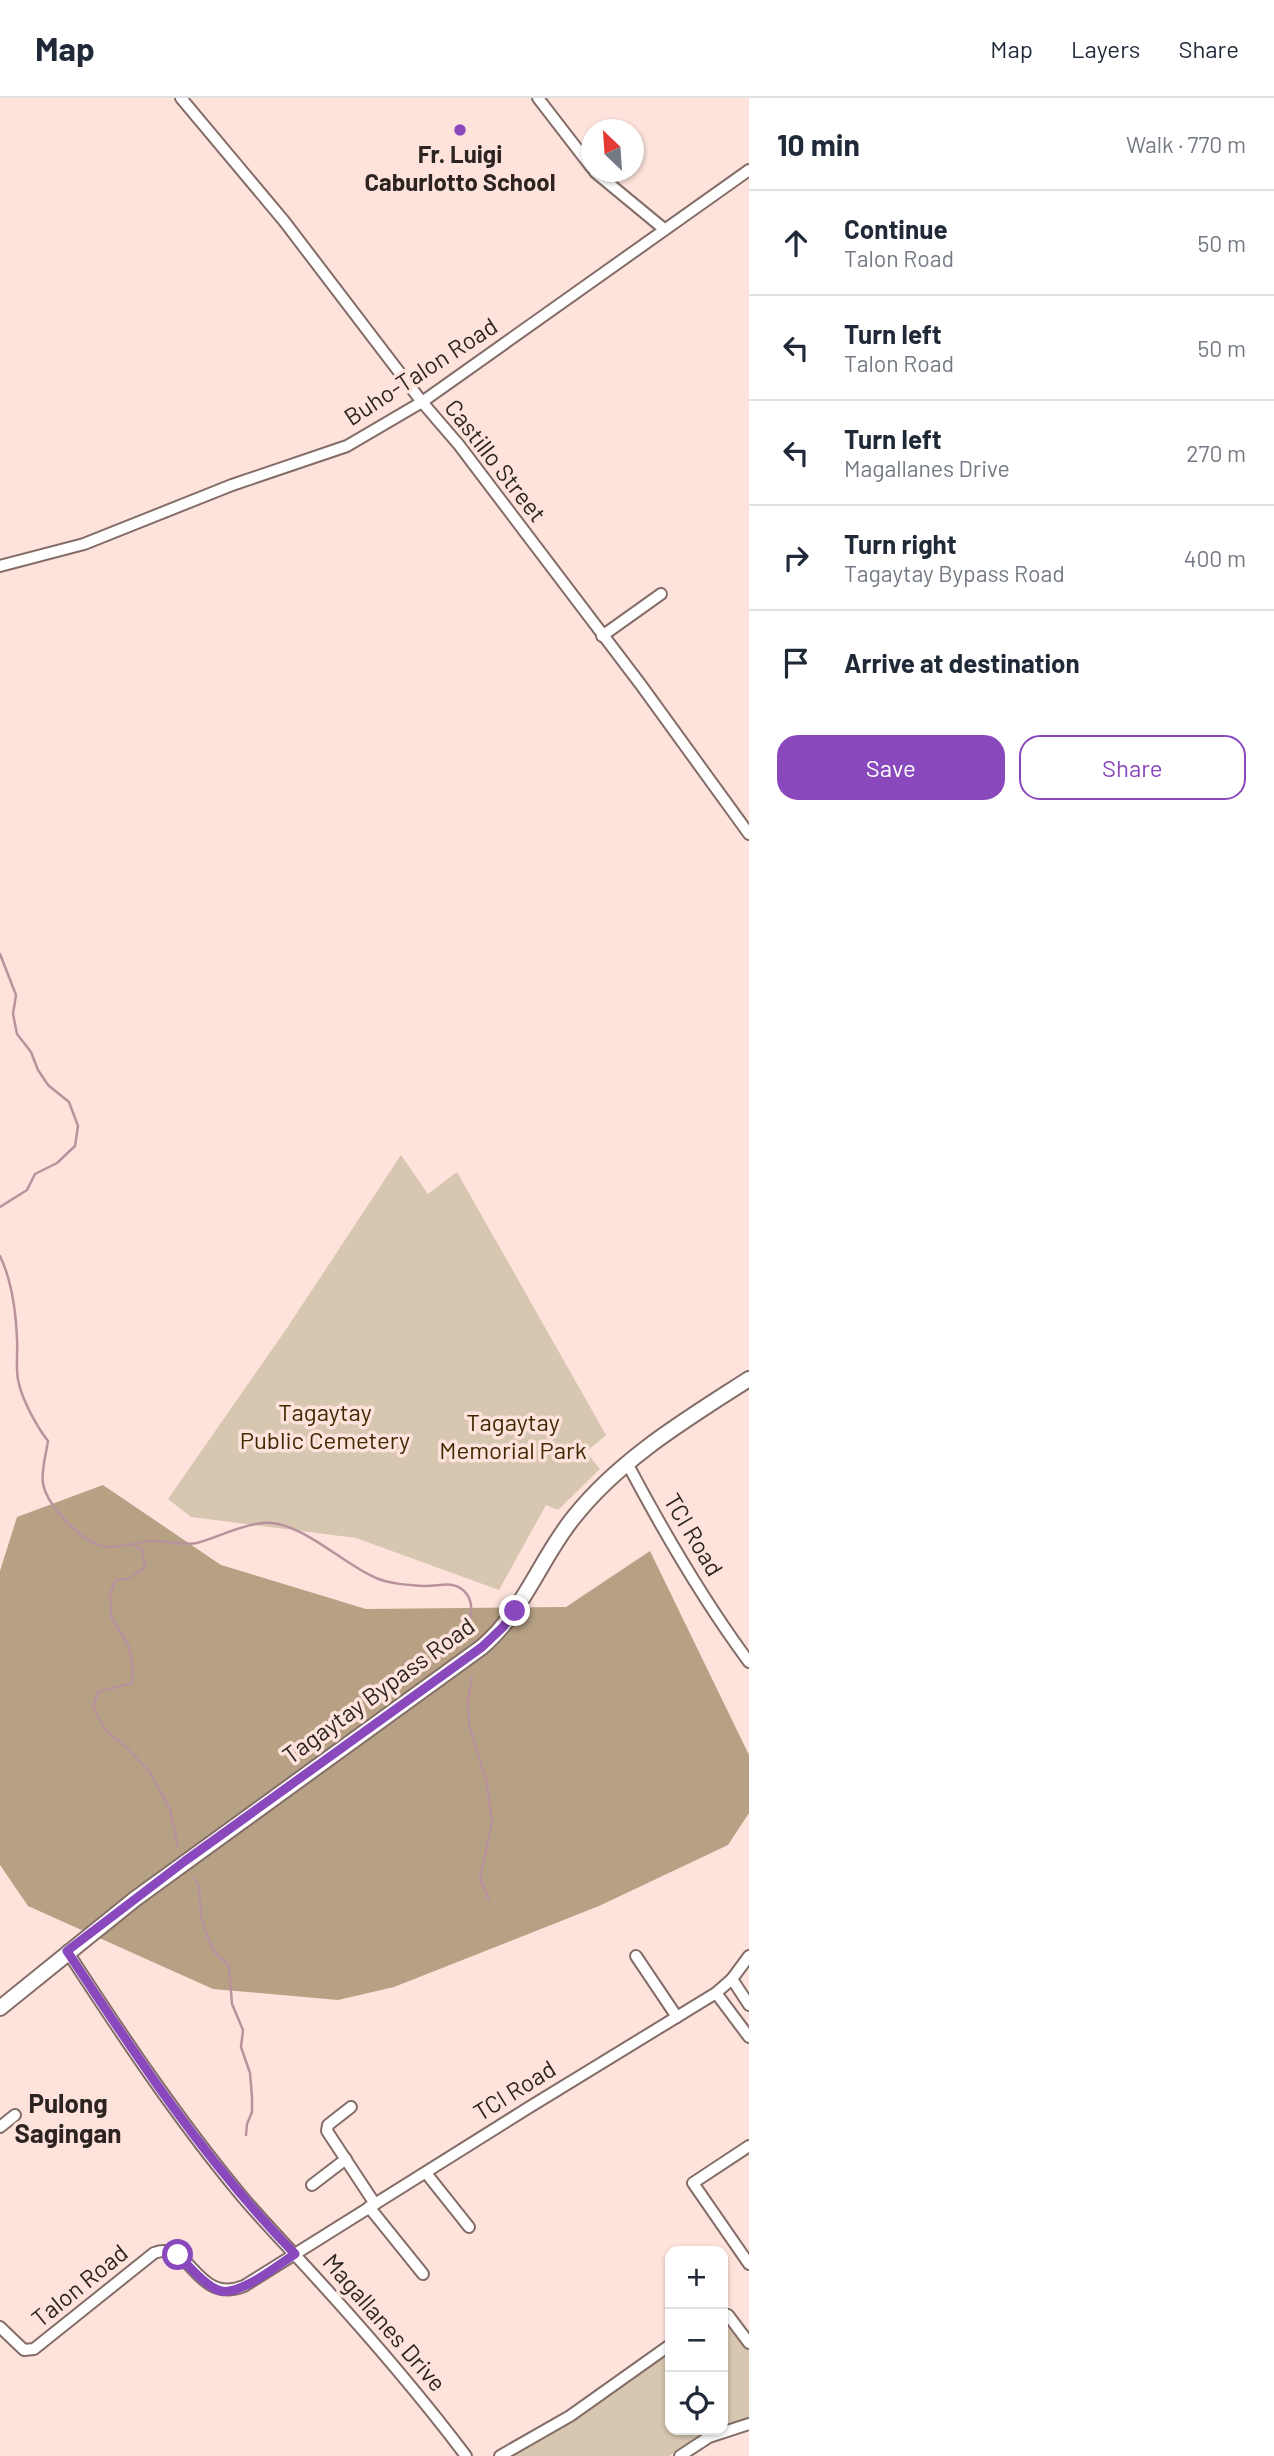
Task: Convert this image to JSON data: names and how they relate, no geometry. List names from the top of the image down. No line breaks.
{"streets":{"main road":["Tagaytay Bypass Road"],"street":["Buho-Talon Road","Castillo Street","TCI Road","Talon Road","Magallanes Drive"]},"crossings":[["Buho-Talon Road","Castillo Street"],["TCI Road","Tagaytay Bypass Road"],["TCI Road","Talon Road"],["TCI Road","Magallanes Drive"],["Tagaytay Bypass Road","Magallanes Drive"],["Talon Road","Magallanes Drive"]],"districts":["Pulong Sagingan"],"parks":["Tagaytay Public Cemetery","Tagaytay Memorial Park"],"places":["Fr. Luigi Caburlotto School"],"north":"top left","page":{"header":"Map","nav":["Map","Layers","Share"],"heading":["10 min","Walk · 770 m"],"list":[["Continue","Talon Road","50 m"],["Turn left","Talon Road","50 m"],["Turn left","Magallanes Drive","270 m"],["Turn right","Tagaytay Bypass Road","400 m"],"Arrive at destination"],"buttons":["Save","Share"],"map_buttons":["+","−"]}}
